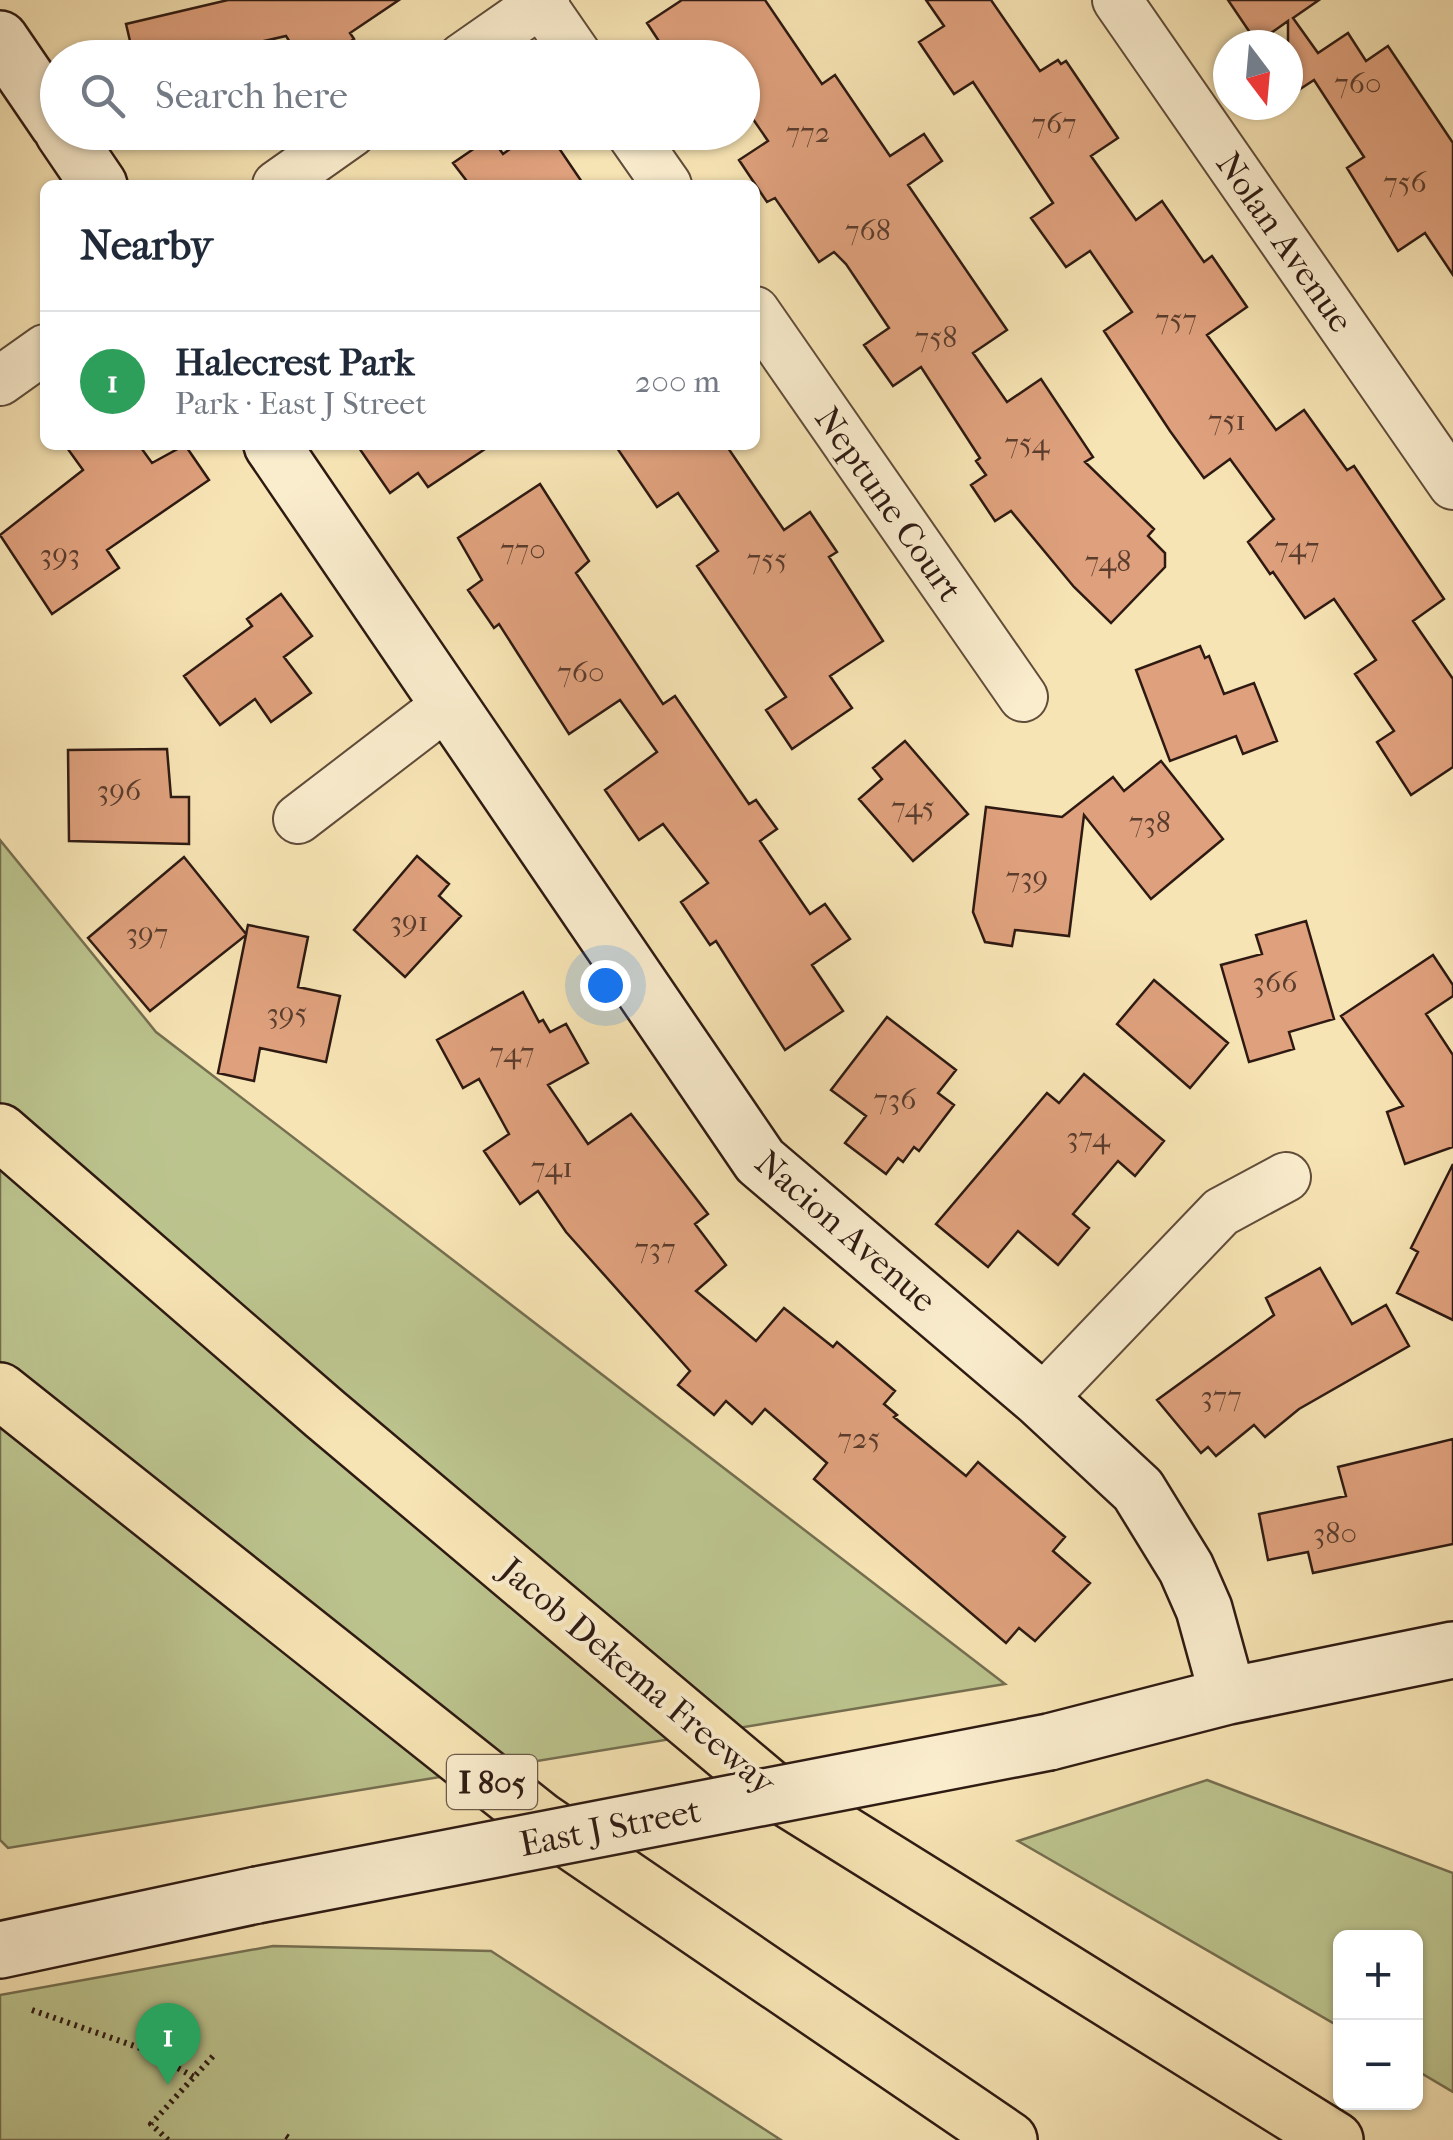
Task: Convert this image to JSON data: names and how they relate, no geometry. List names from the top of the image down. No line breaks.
{"streets":{"highway":["Jacob Dekema Freeway","I 805"],"street":["Nolan Avenue","Neptune Court","Nacion Avenue","East J Street"]},"crossings":[["Nacion Avenue","East J Street"]],"house_numbers":["760","767","772","756","768","757","758","751","754","747","770","393","755","748","760","396","745","738","739","391","397","366","395","747","736","374","741","737","377","725","380"],"north":"bottom","page":{"search":"Search here","heading":"Nearby","list":[{"mark":"1","name":"Halecrest Park","note":"Park · East J Street","value":"200 m"}],"map_buttons":["+","−"],"pins":"1"}}
